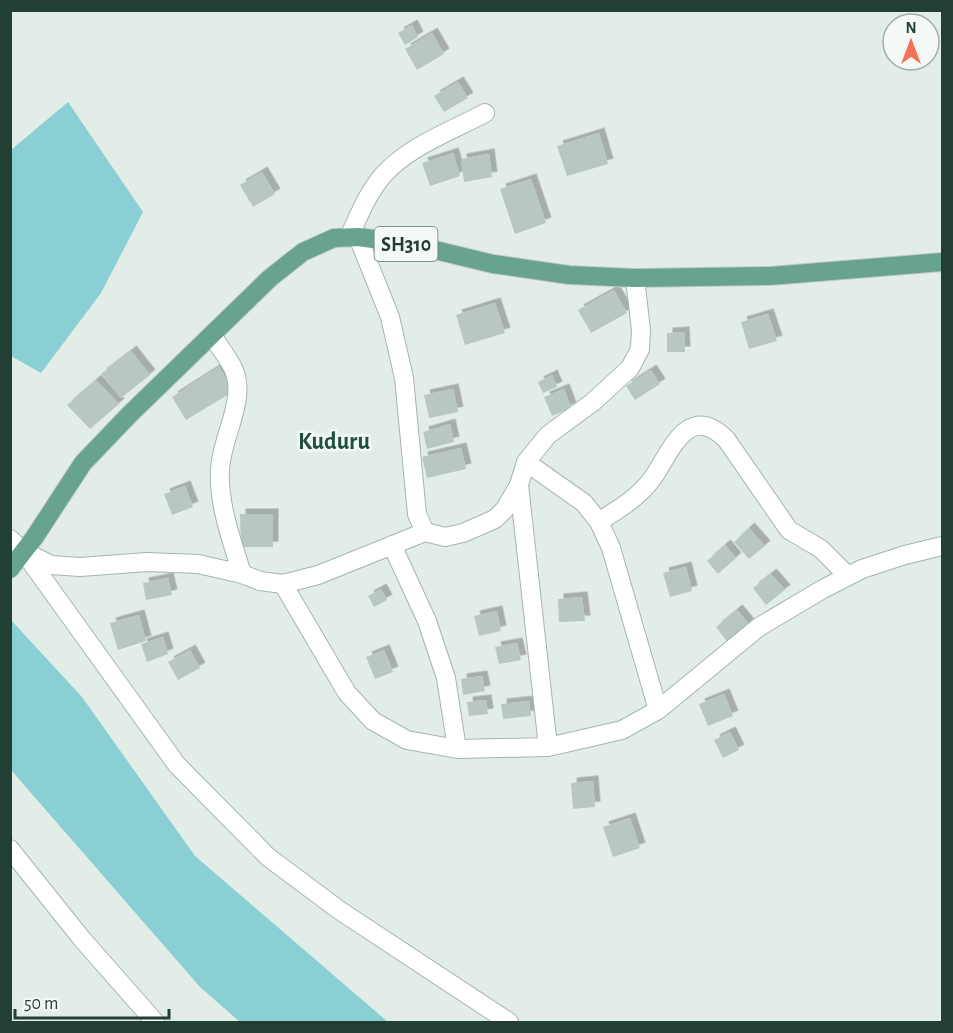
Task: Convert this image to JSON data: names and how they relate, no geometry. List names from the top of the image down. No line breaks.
{"streets":{"main road":["SH310"]},"districts":["Kuduru"],"scale_bar":"50 m","north":"top"}
